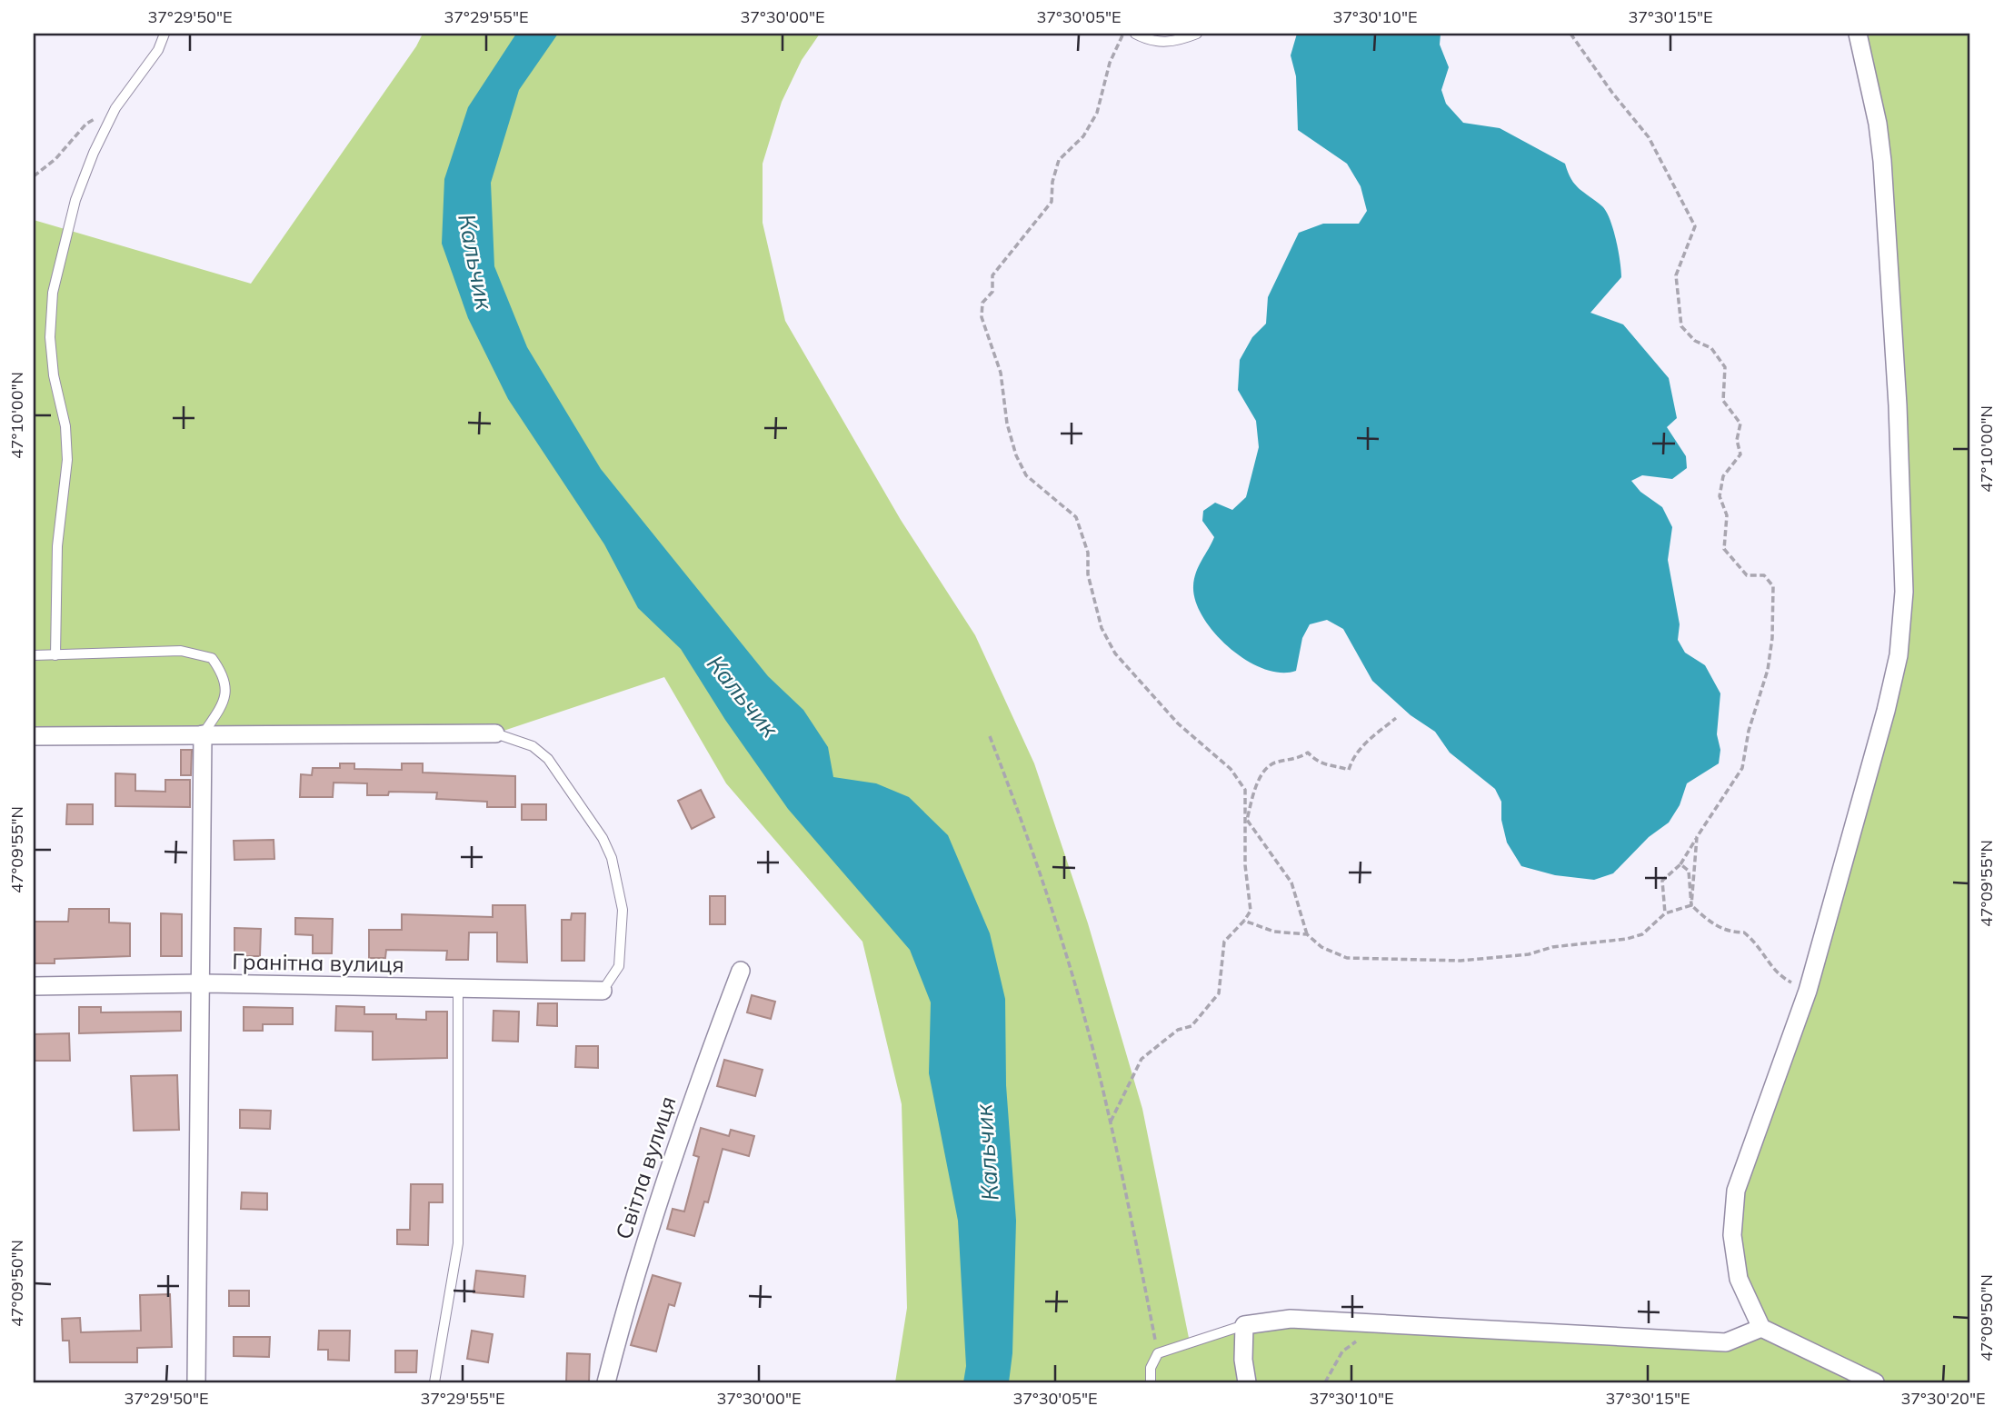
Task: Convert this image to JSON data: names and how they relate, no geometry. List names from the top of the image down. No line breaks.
{"streets":{"street":["Гранітна вулиця","Світла вулиця"]},"water":["Кальчик"],"coordinates":["37°29'50\"E","37°29'55\"E","37°30'00\"E","37°30'05\"E","37°30'10\"E","37°30'15\"E","47°10'00\"N","47°09'55\"N","47°09'50\"N","37°30'20\"E"]}
